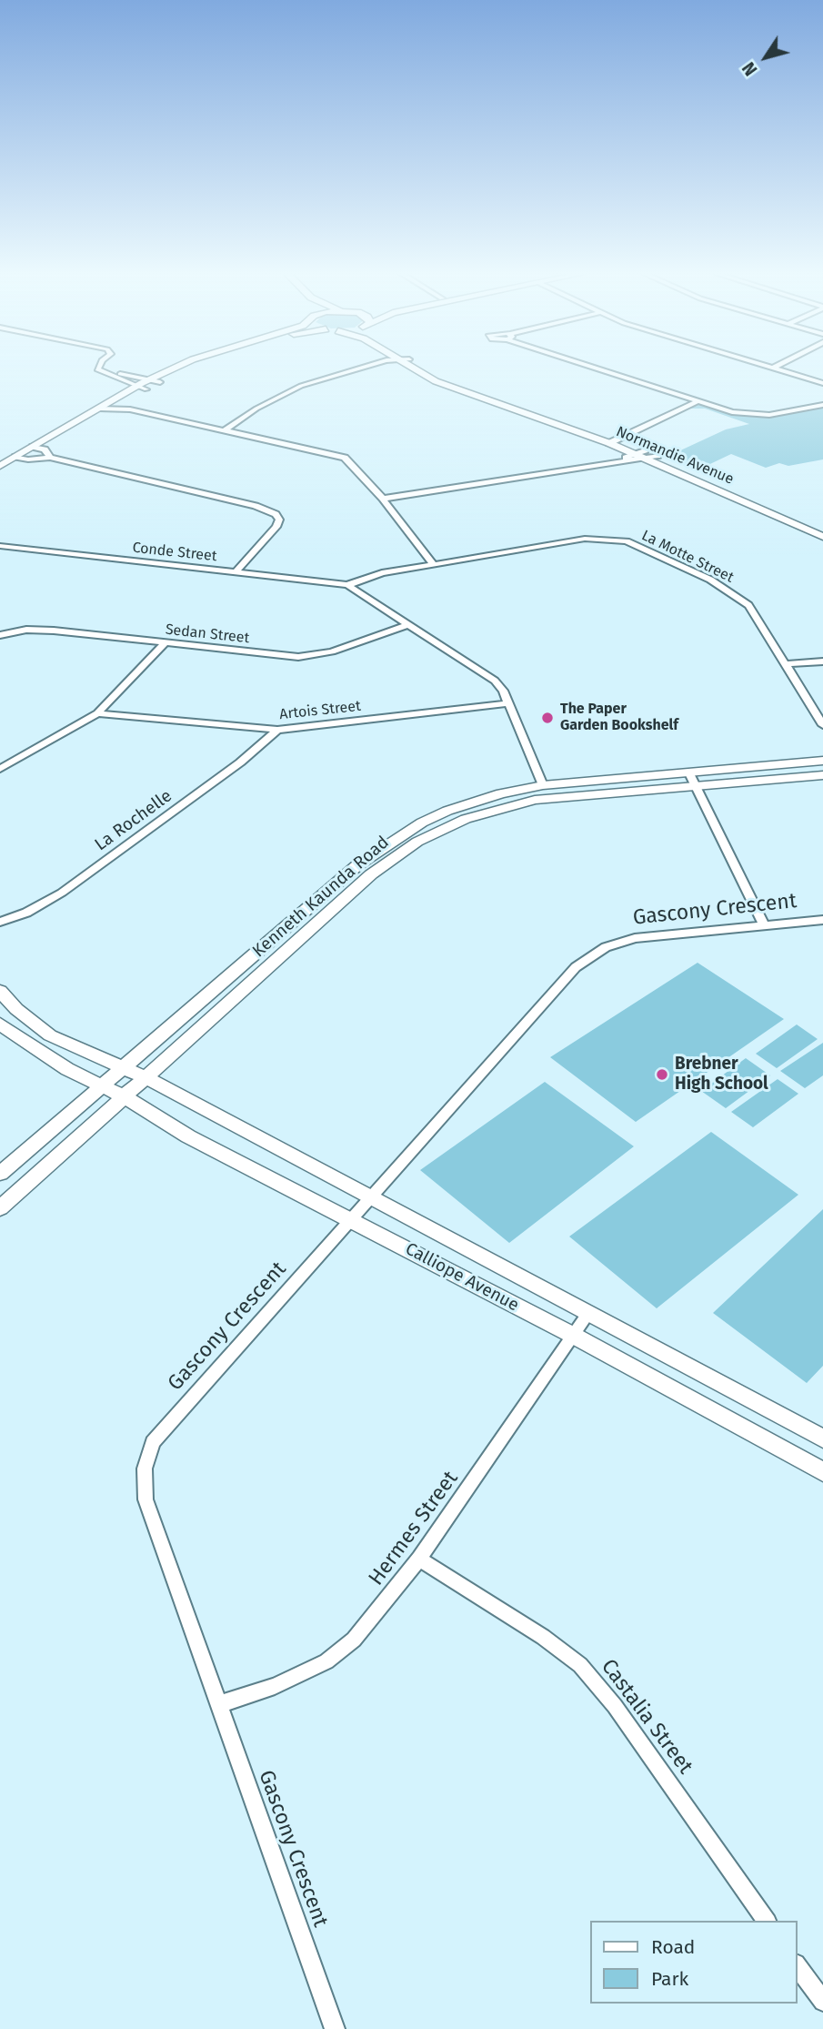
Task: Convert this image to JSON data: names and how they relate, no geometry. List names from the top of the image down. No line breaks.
{"streets":{"street":["Normandie Avenue","Conde Street","La Motte Street","Sedan Street","Artois Street","La Rochelle","Kenneth Kaunda Road","Gascony Crescent","Calliope Avenue","Hermes Street","Castalia Street"]},"crossings":[["Conde Street","La Motte Street"],["Artois Street","La Rochelle"],["Kenneth Kaunda Road","Calliope Avenue"],["Gascony Crescent","Calliope Avenue"],["Gascony Crescent","Hermes Street"],["Calliope Avenue","Hermes Street"],["Hermes Street","Castalia Street"]],"places":["The Paper Garden Bookshelf","Brebner High School"],"legend":["Road","Park"],"north":"bottom left"}
